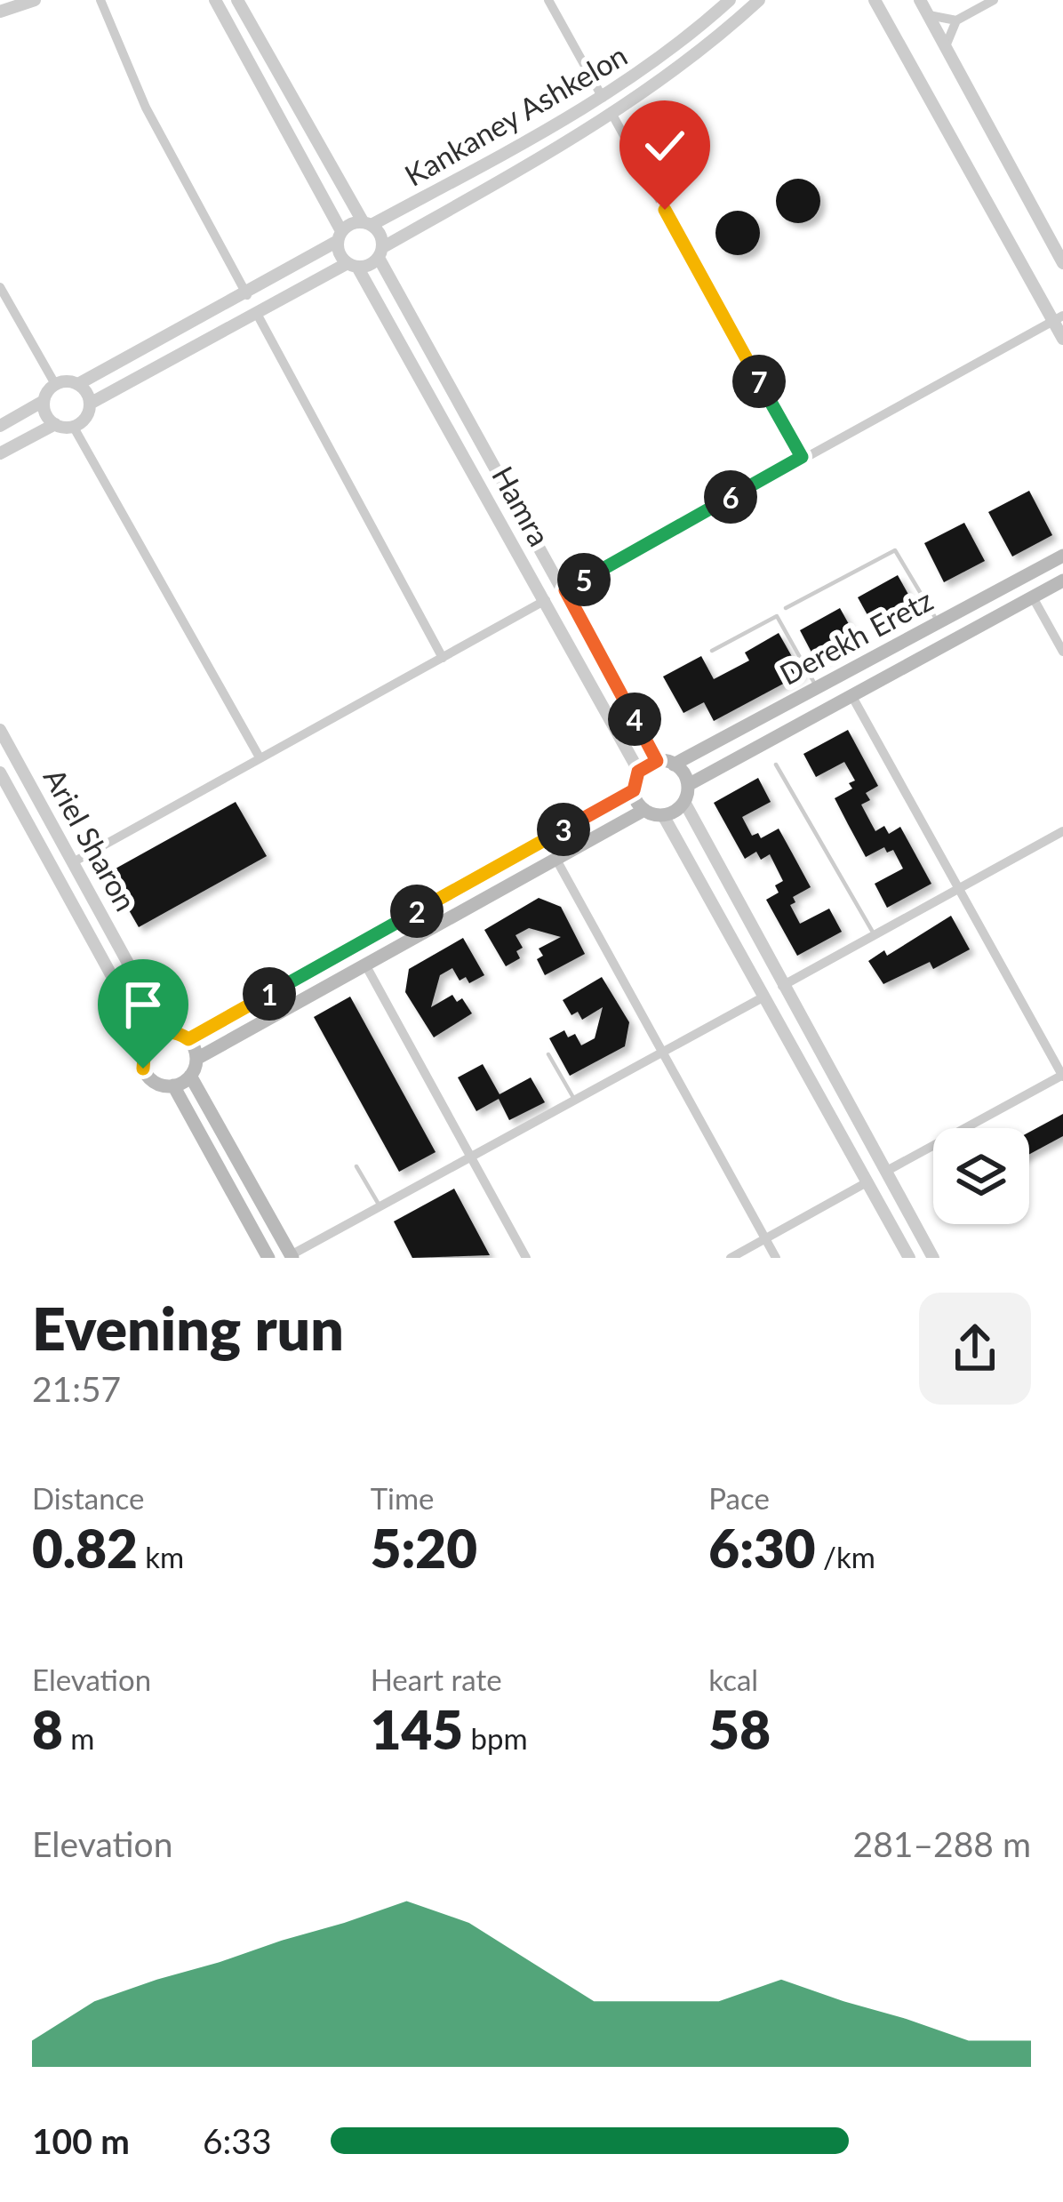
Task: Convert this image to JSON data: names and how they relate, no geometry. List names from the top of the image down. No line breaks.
{"streets":{"main road":["Derekh Eretz"],"street":["Kankaney Ashkelon","Hamra","Ariel Sharon"]},"crossings":[["Kankaney Ashkelon","Hamra"],["Hamra","Derekh Eretz"]],"page":{"pins":["7","6","5","4","3","2","1"],"heading":["Evening run","21:57"],"stats":[["Distance","0.82 km"],["Time","5:20"],["Pace","6:30 /km"],["Elevation","8 m"],["Heart rate","145 bpm"],["kcal","58"]],"chart":["Elevation","281–288 m"],"list":[{"name":"100 m","note":"6:33"}]}}
